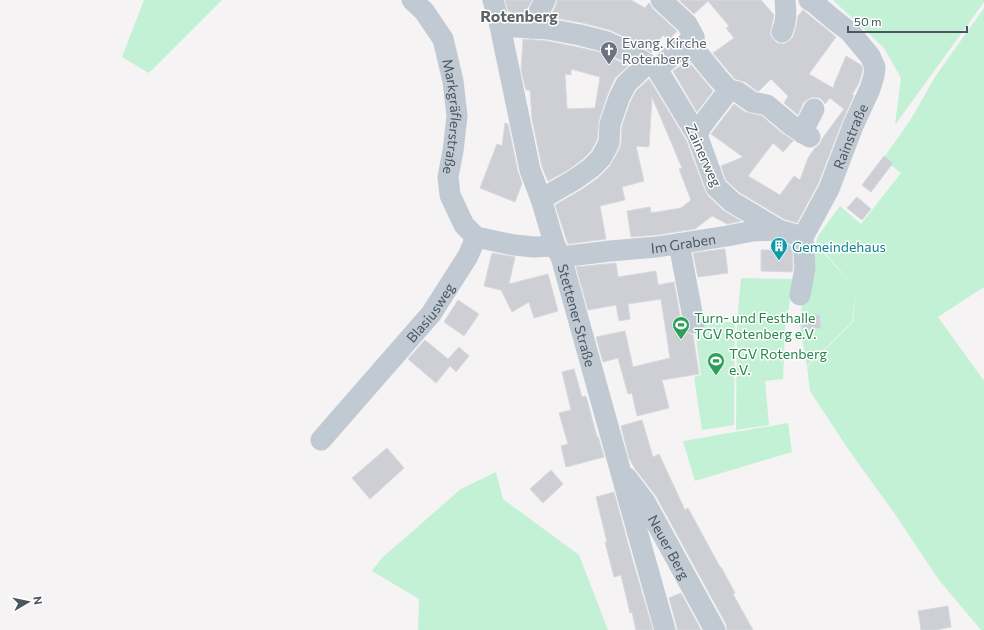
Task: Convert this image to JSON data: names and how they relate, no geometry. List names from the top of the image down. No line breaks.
{"streets":{"street":["Markgräflerstraße","Rainstraße","Zainerweg","Im Graben","Blasiusweg","Stettener Straße","Neuer Berg"]},"crossings":[["Markgräflerstraße","Blasiusweg"],["Rainstraße","Im Graben"],["Zainerweg","Im Graben"],["Im Graben","Stettener Straße"],["Stettener Straße","Neuer Berg"]],"districts":["Rotenberg"],"places":{"church":["Evang. Kirche Rotenberg"],"building":["Gemeindehaus"],"sports":["Turn- und Festhalle TGV Rotenberg e.V.","TGV Rotenberg e.V."]},"scale_bar":"50 m","north":"right"}
